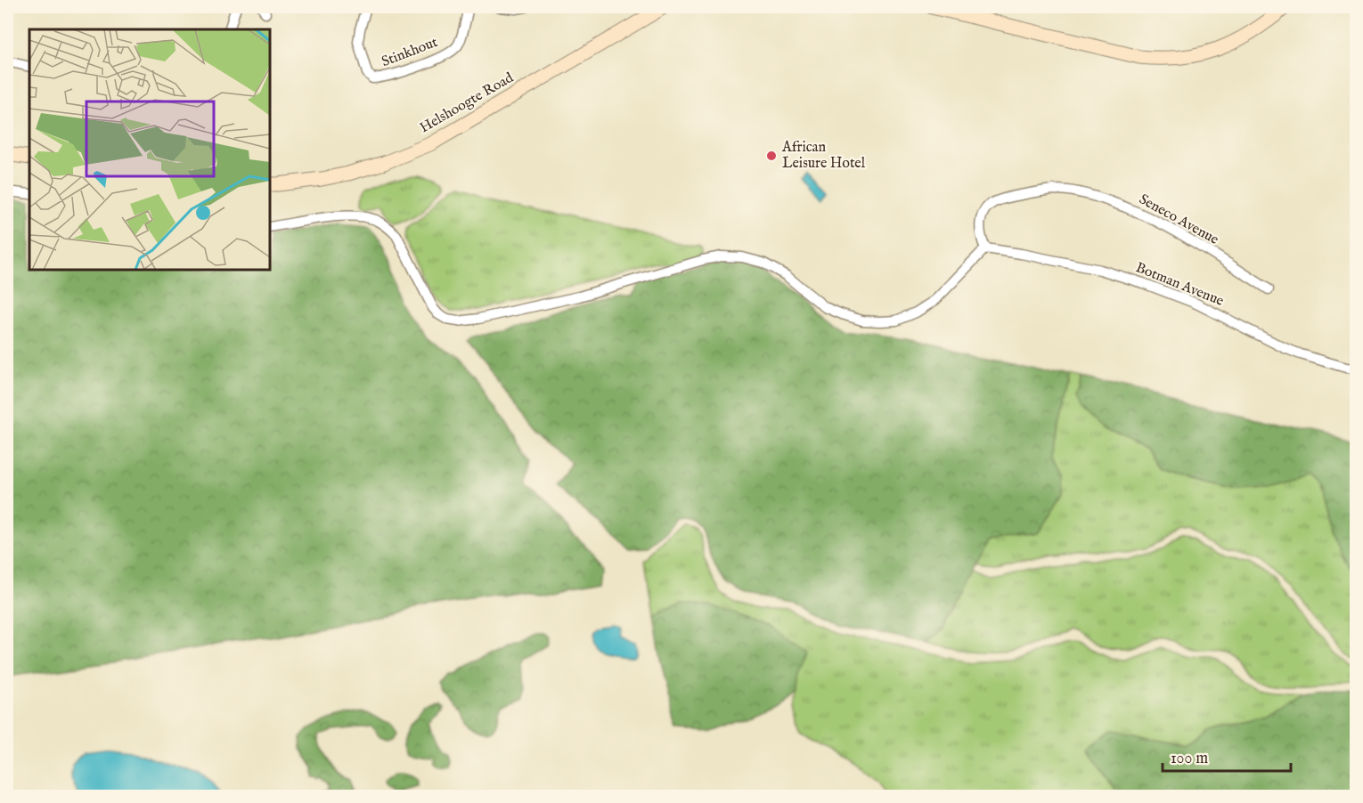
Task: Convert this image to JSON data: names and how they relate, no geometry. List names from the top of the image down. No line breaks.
{"streets":{"main road":["Helshoogte Road"],"street":["Stinkhout","Seneco Avenue","Botman Avenue"]},"crossings":[["Seneco Avenue","Botman Avenue"]],"places":["African Leisure Hotel"],"scale_bar":"100 m"}
